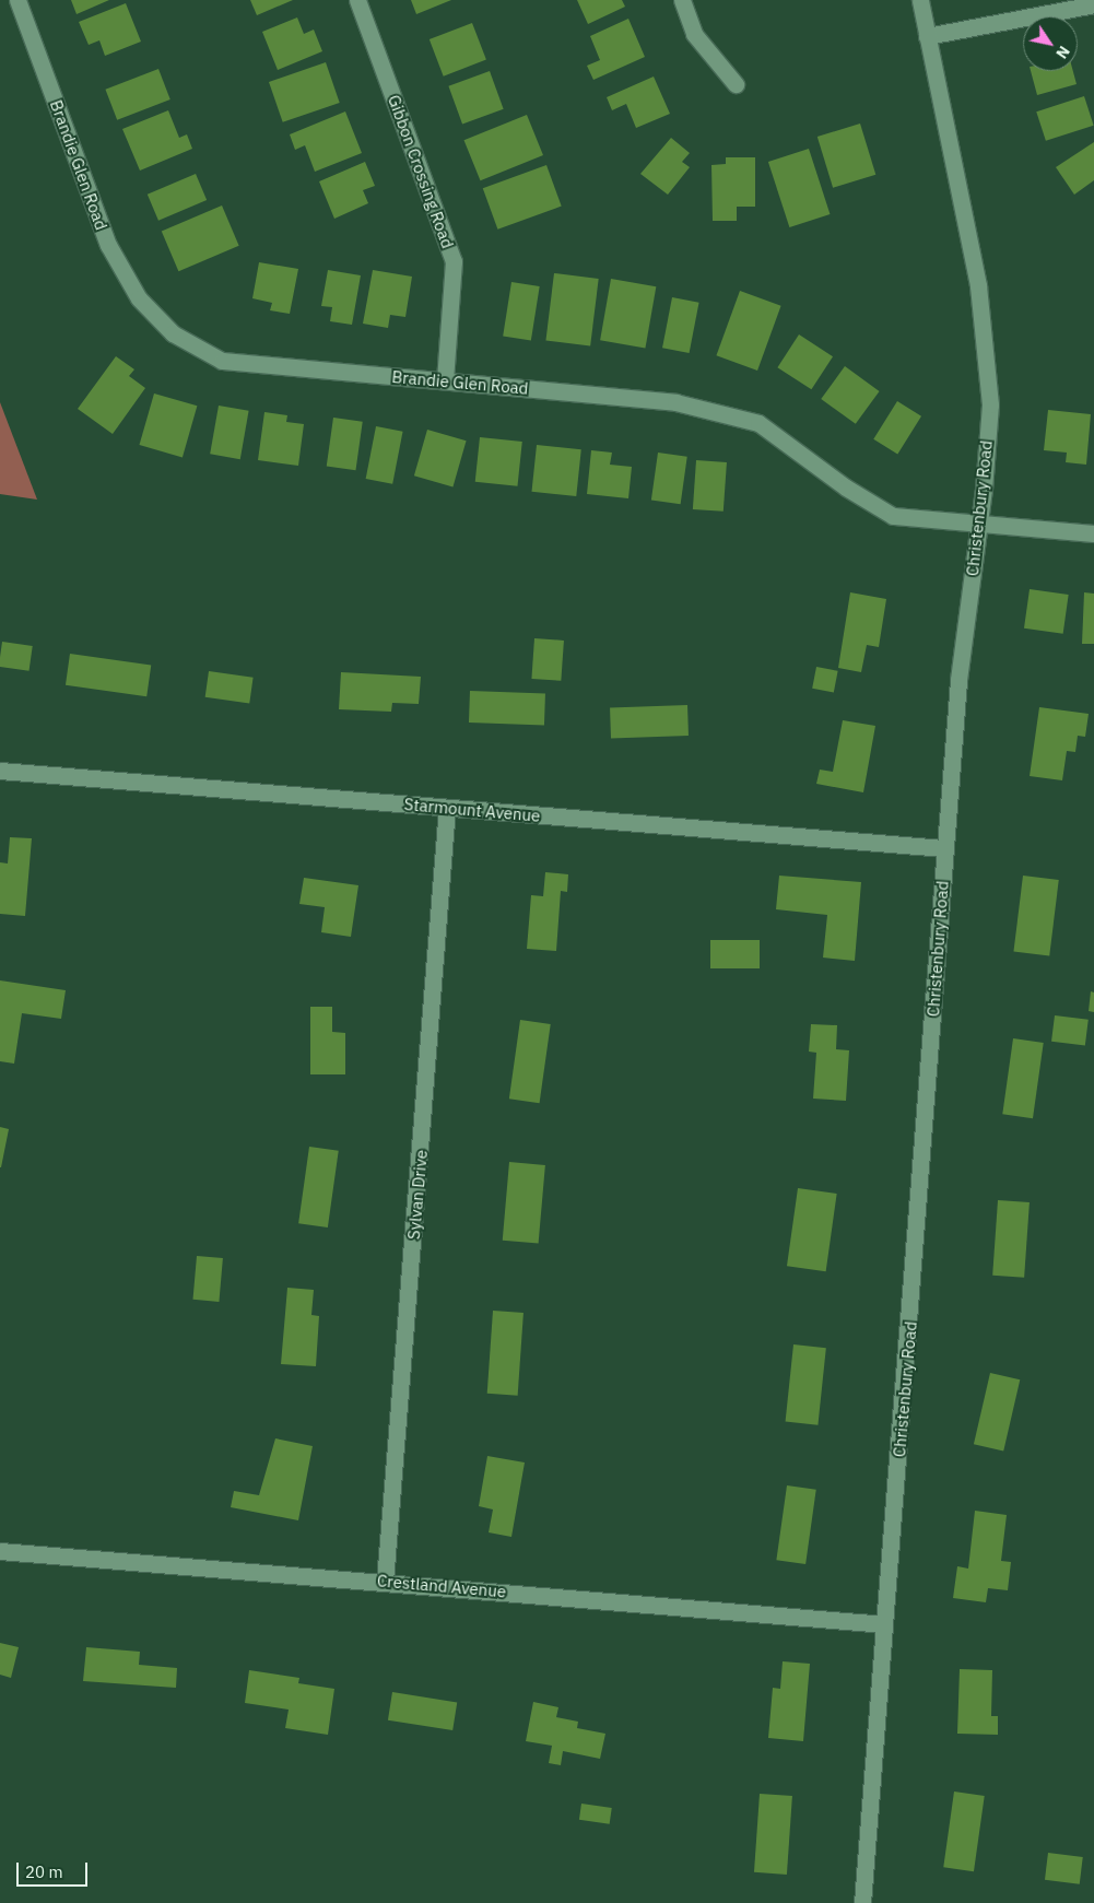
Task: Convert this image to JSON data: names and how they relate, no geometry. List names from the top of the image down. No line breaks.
{"streets":{"street":["Brandie Glen Road","Gibbon Crossing Road","Christenbury Road","Starmount Avenue","Sylvan Drive","Crestland Avenue"]},"crossings":[["Brandie Glen Road","Gibbon Crossing Road"],["Brandie Glen Road","Christenbury Road"],["Christenbury Road","Starmount Avenue"],["Christenbury Road","Crestland Avenue"],["Starmount Avenue","Sylvan Drive"],["Sylvan Drive","Crestland Avenue"]],"scale_bar":"20 m","north":"bottom right"}
